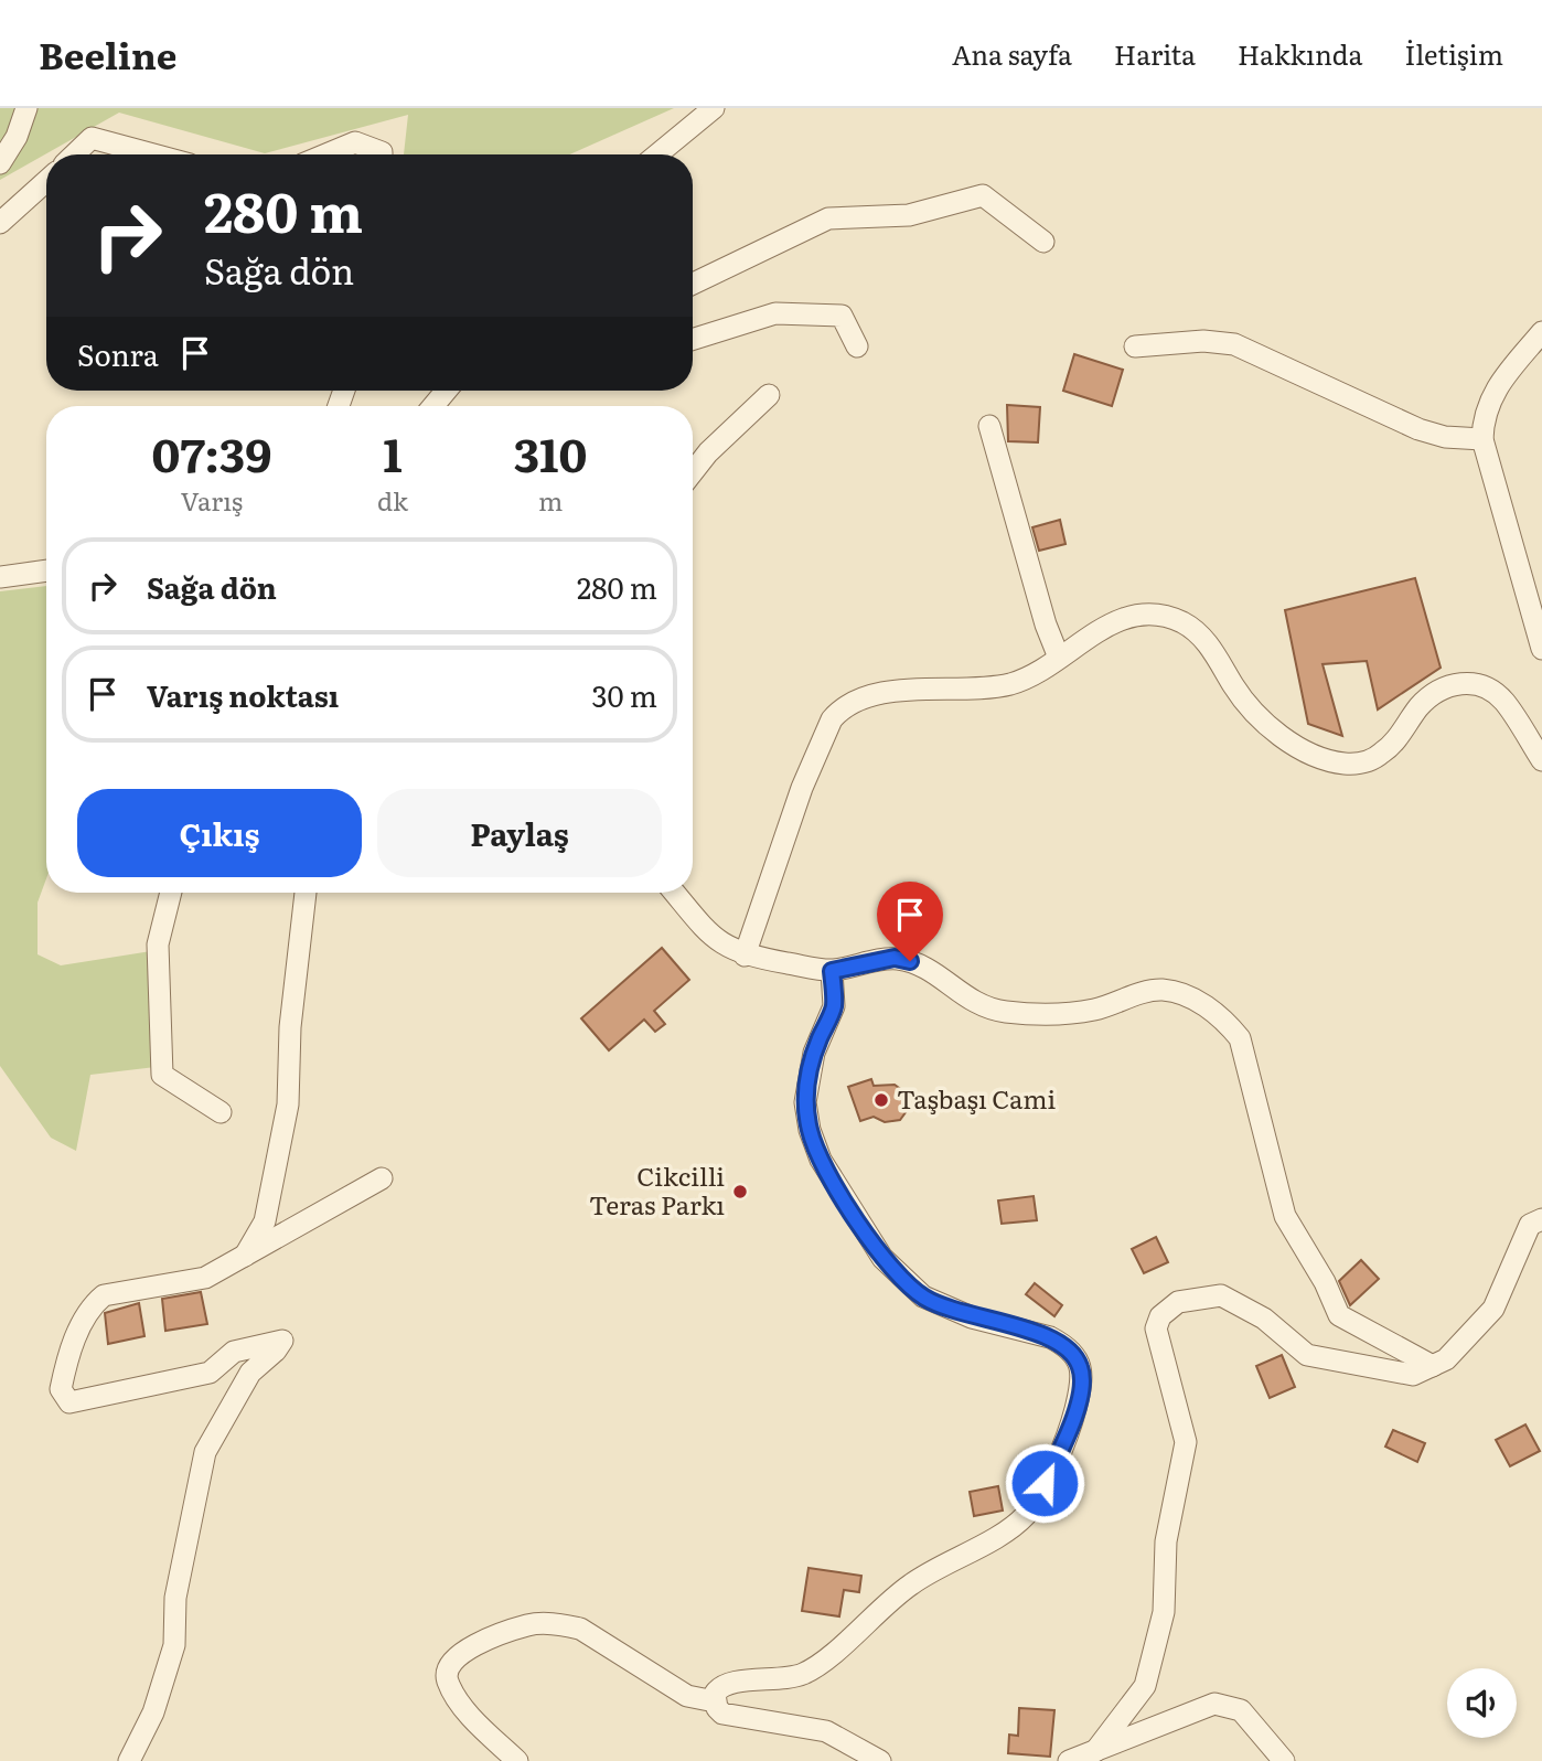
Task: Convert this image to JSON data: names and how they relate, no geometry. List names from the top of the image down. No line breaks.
{"places":["Taşbaşı Cami","Cikcilli Teras Parkı"],"page":{"header":"Beeline","nav":["Ana sayfa","Harita","Hakkında","İletişim"],"turn":["280 m","Sağa dön"],"then":"Sonra","eta":["07:39","Varış","1","dk","310","m"],"list":[{"name":"Sağa dön","value":"280 m"},{"name":"Varış noktası","value":"30 m"}],"buttons":["Çıkış","Paylaş"]}}
